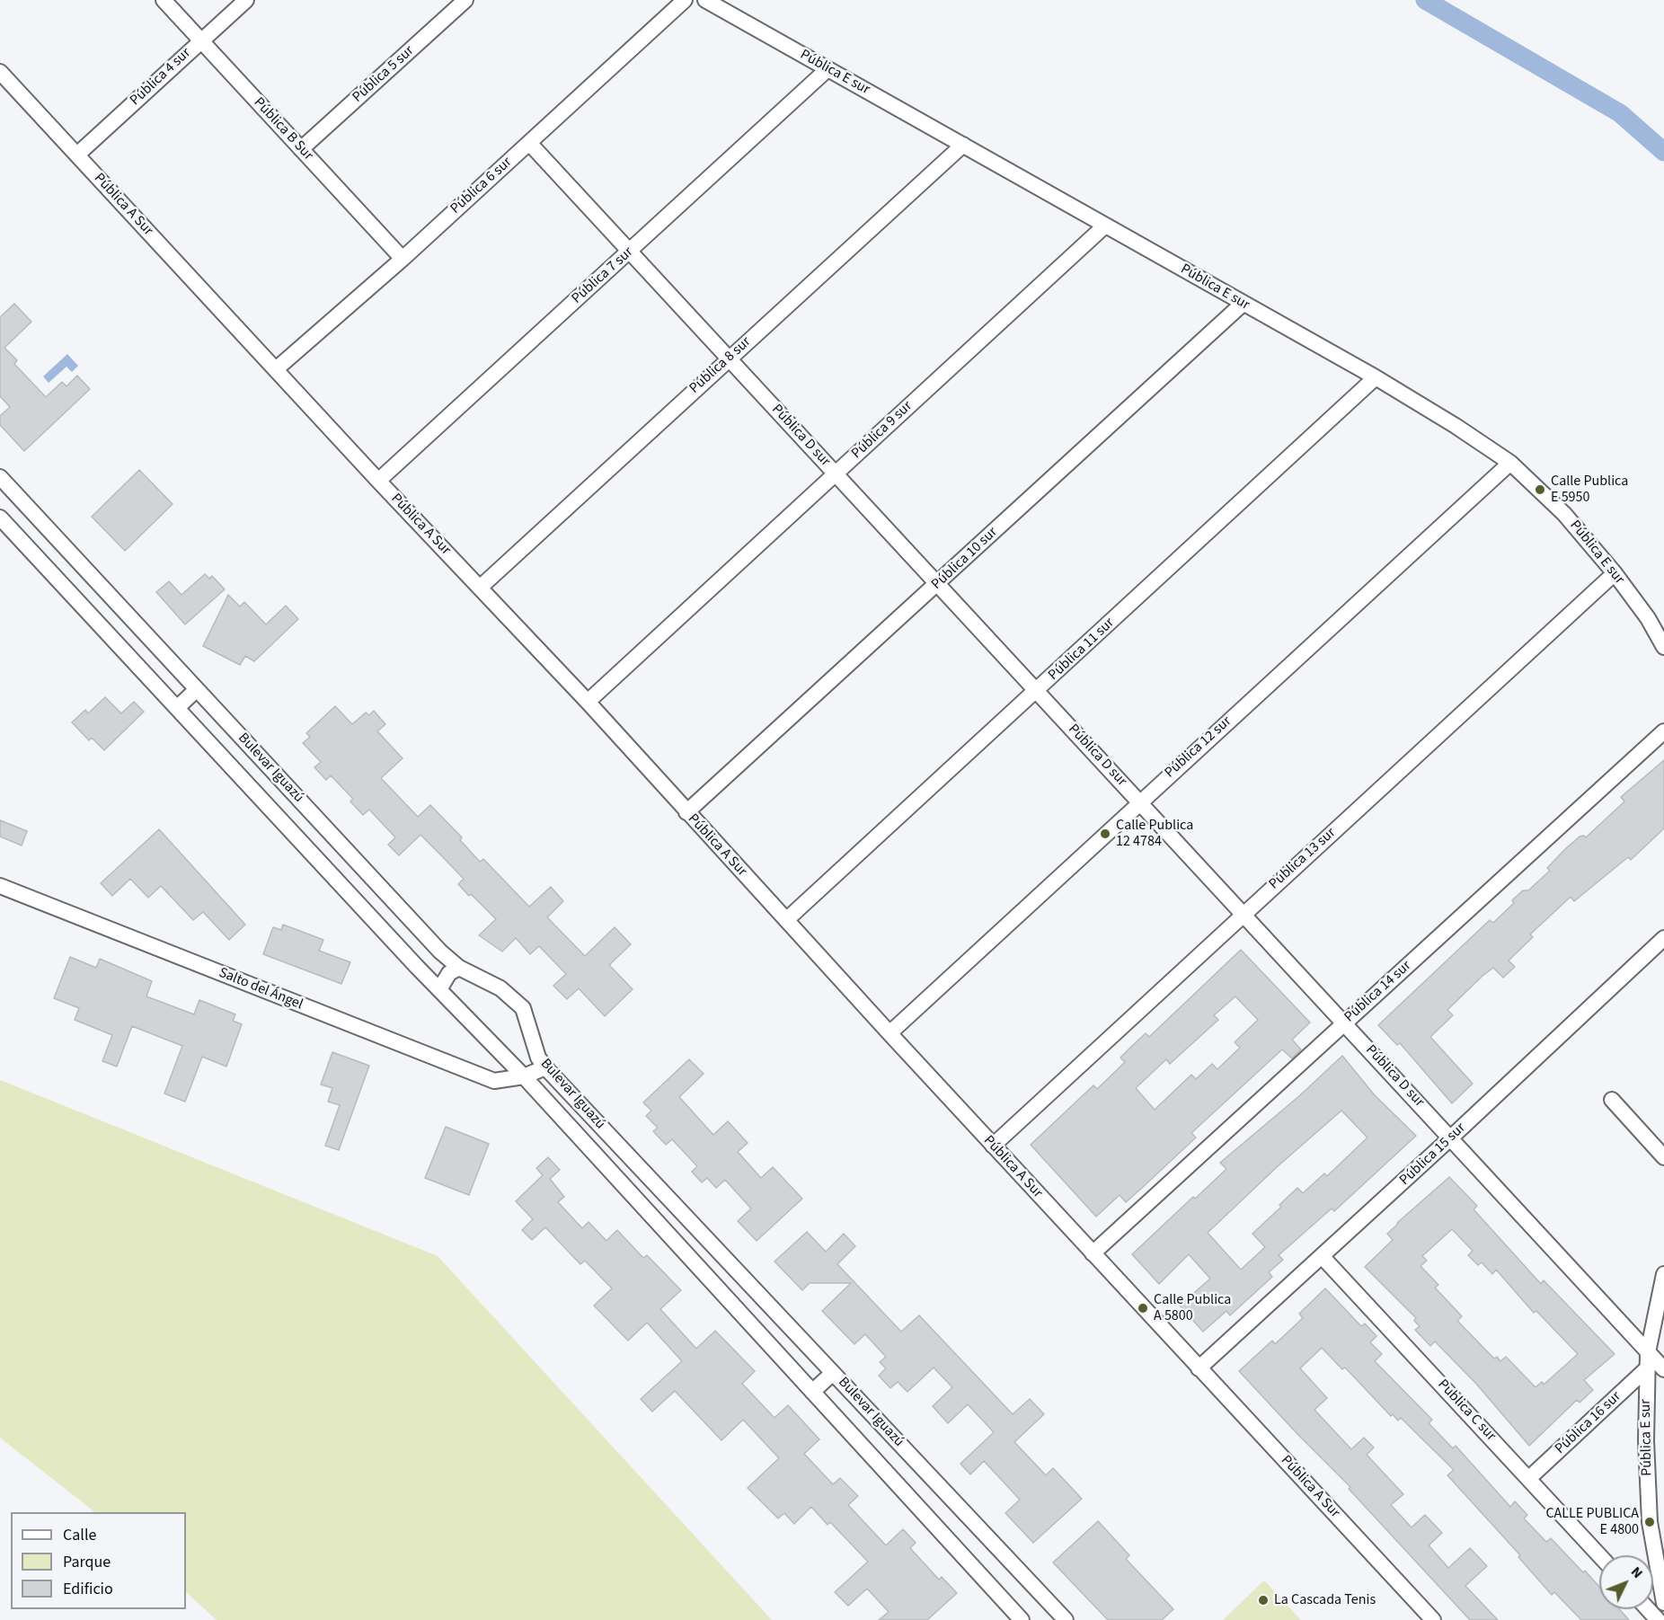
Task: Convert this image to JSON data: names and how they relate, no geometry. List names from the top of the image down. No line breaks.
{"streets":{"street":["Pública E sur","Pública 5 sur","Pública 4 sur","Pública B Sur","Pública 6 sur","Pública A Sur","Pública 7 sur","Pública 8 sur","Pública 9 sur","Pública D sur","Pública 10 sur","Pública 11 sur","Pública 12 sur","Bulevar Iguazú","Pública 13 sur","Salto del Ángel","Pública 14 sur","Pública 15 sur","Publica C sur","Pública 16 sur"]},"crossings":[["Pública E sur","Pública 7 sur"],["Pública E sur","Pública 8 sur"],["Pública E sur","Pública 9 sur"],["Pública E sur","Pública D sur"],["Pública E sur","Pública 10 sur"],["Pública E sur","Pública 11 sur"],["Pública E sur","Pública 12 sur"],["Pública E sur","Pública 13 sur"],["Pública E sur","Pública 16 sur"],["Pública 5 sur","Pública B Sur"],["Pública 4 sur","Pública B Sur"],["Pública 4 sur","Pública A Sur"],["Pública B Sur","Pública 6 sur"],["Pública 6 sur","Pública A Sur"],["Pública 6 sur","Pública D sur"],["Pública A Sur","Pública 7 sur"],["Pública A Sur","Pública 8 sur"],["Pública A Sur","Pública 9 sur"],["Pública A Sur","Pública 10 sur"],["Pública A Sur","Pública 11 sur"],["Pública A Sur","Pública 12 sur"],["Pública A Sur","Pública 13 sur"],["Pública A Sur","Pública 14 sur"],["Pública A Sur","Pública 15 sur"],["Pública 7 sur","Pública D sur"],["Pública 8 sur","Pública D sur"],["Pública 9 sur","Pública D sur"],["Pública D sur","Pública 10 sur"],["Pública D sur","Pública 11 sur"],["Pública D sur","Pública 12 sur"],["Pública D sur","Pública 13 sur"],["Pública D sur","Pública 14 sur"],["Pública D sur","Pública 15 sur"],["Bulevar Iguazú","Salto del Ángel"],["Pública 15 sur","Publica C sur"],["Publica C sur","Pública 16 sur"]],"places":["Calle Publica E 5950","Calle Publica 12 4784","Calle Publica A 5800","CALLE PUBLICA E 4800","La Cascada Tenis"],"legend":["Calle","Parque","Edificio"],"north":"top right"}
